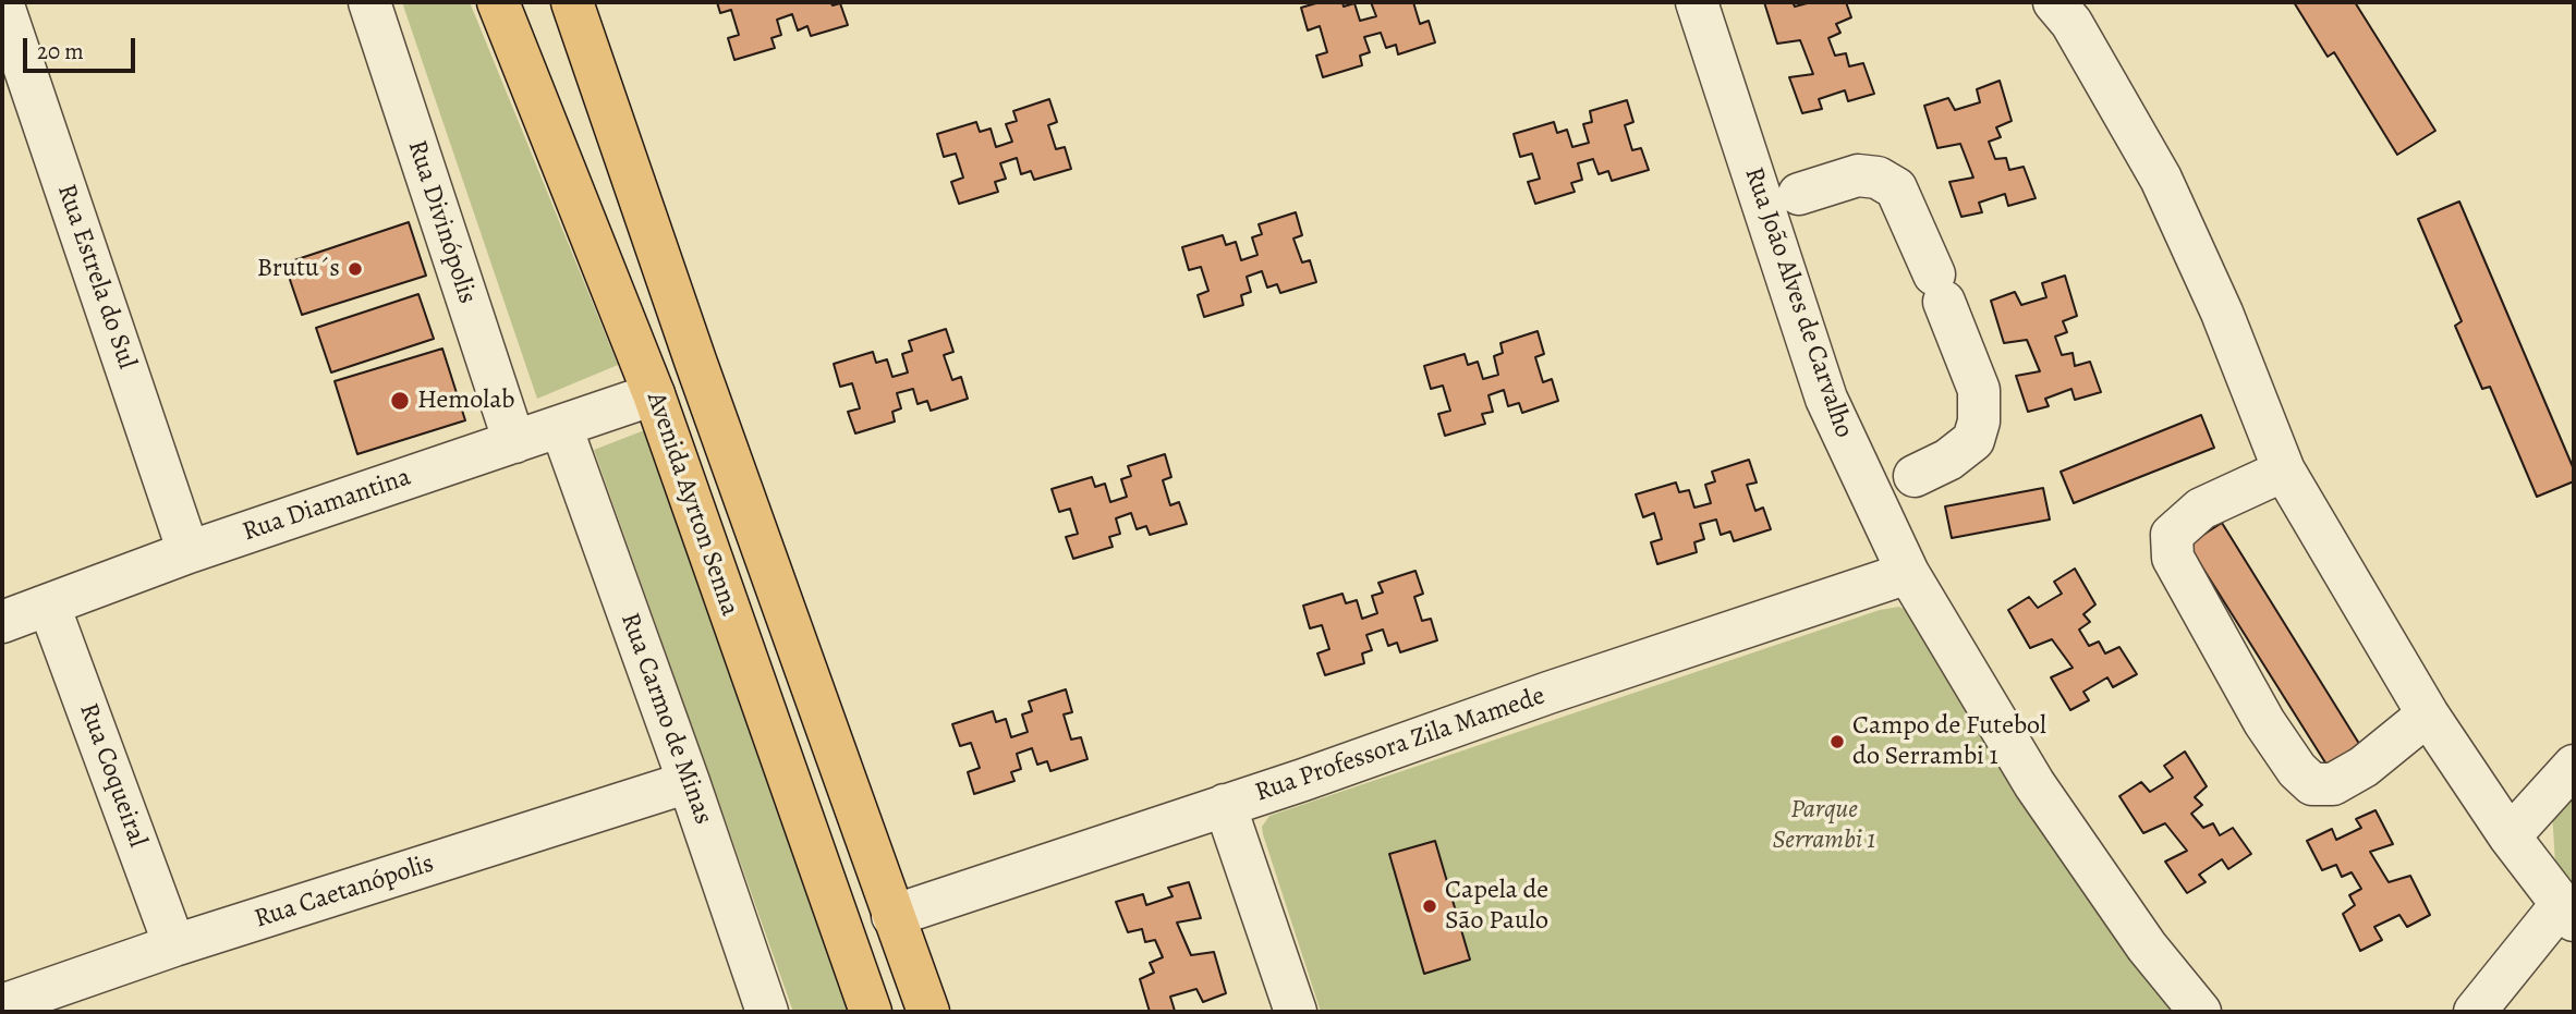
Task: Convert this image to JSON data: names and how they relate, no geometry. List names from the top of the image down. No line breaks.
{"streets":{"main road":["Avenida Ayrton Senna"],"street":["Rua Divinópolis","Rua Estrela do Sul","Rua João Alves de Carvalho","Rua Diamantina","Rua Carmo de Minas","Rua Professora Zila Mamede","Rua Coqueiral","Rua Caetanópolis"]},"crossings":[["Rua Divinópolis","Rua Diamantina"],["Rua Estrela do Sul","Rua Diamantina"],["Rua João Alves de Carvalho","Rua Professora Zila Mamede"],["Avenida Ayrton Senna","Rua Diamantina"],["Avenida Ayrton Senna","Rua Professora Zila Mamede"],["Rua Diamantina","Rua Carmo de Minas"],["Rua Diamantina","Rua Coqueiral"],["Rua Carmo de Minas","Rua Caetanópolis"],["Rua Coqueiral","Rua Caetanópolis"]],"parks":["Parque Serrambi 1"],"places":["Brutu´s","Hemolab","Campo de Futebol do Serrambi 1","Capela de São Paulo"],"scale_bar":"20 m"}
